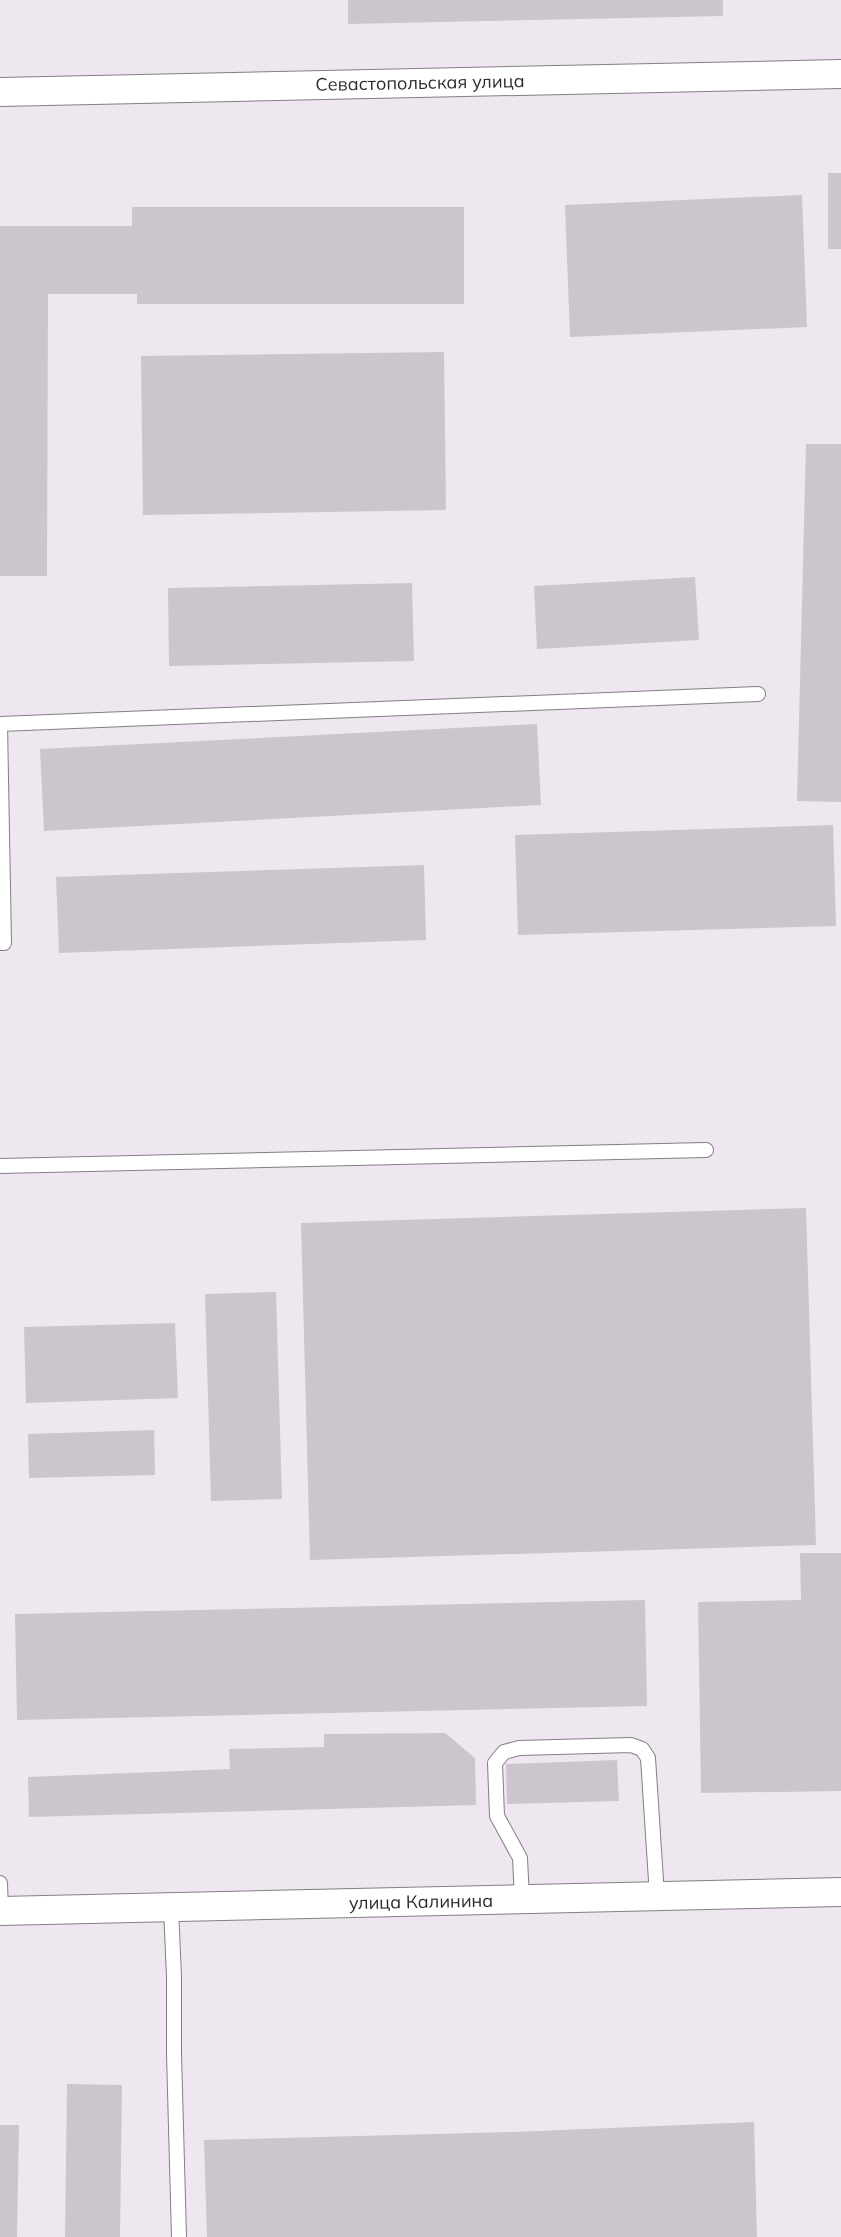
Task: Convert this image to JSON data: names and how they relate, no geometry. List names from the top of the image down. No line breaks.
{"streets":{"street":["Севастопольская улица","улица Калинина"]}}
